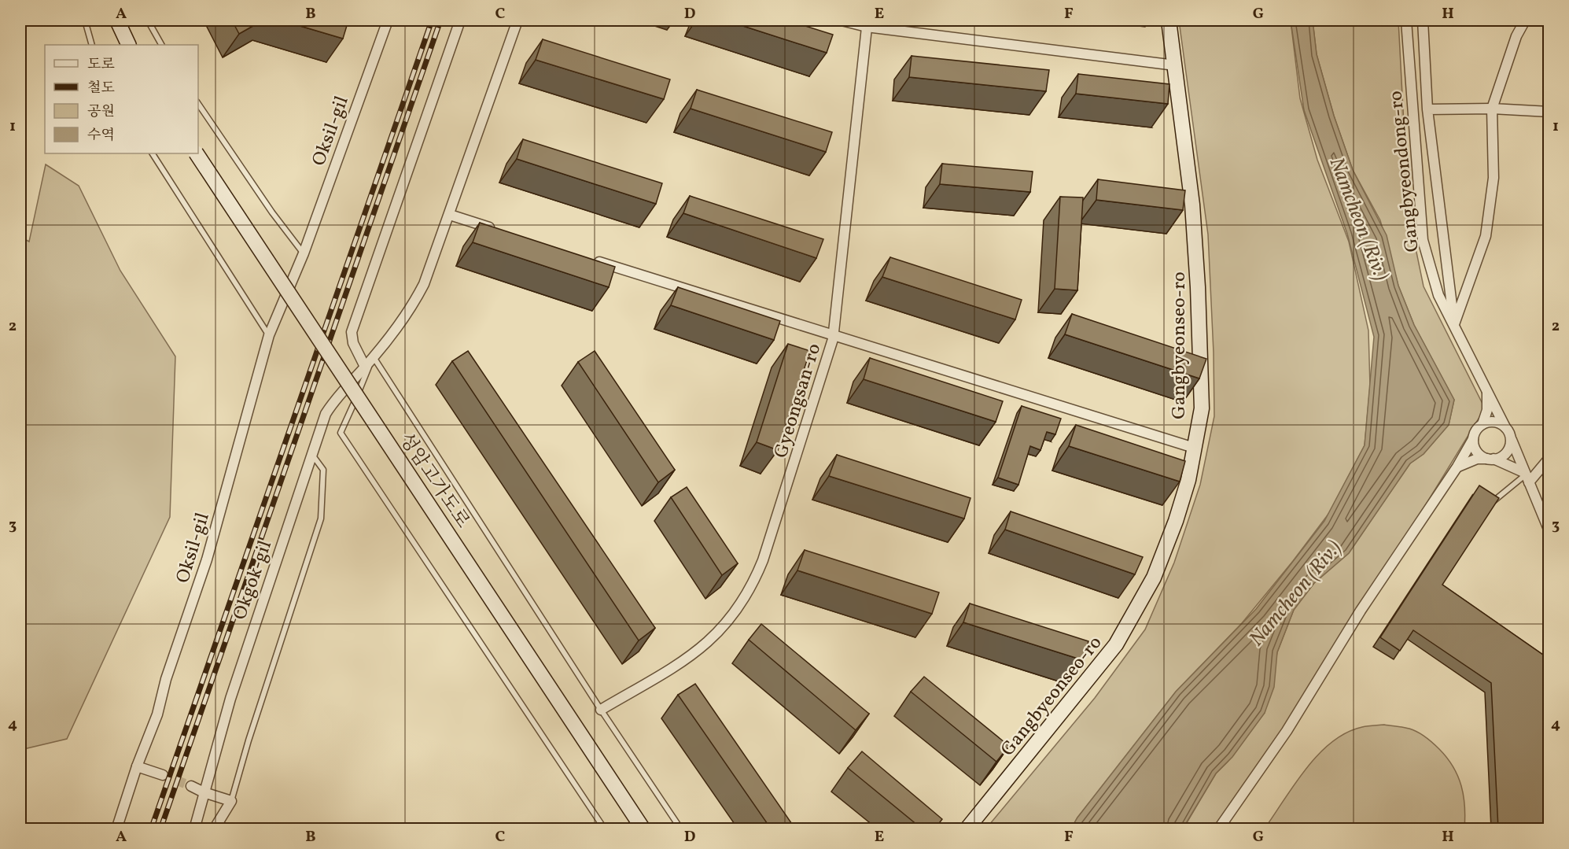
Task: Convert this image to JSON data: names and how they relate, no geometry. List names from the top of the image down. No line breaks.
{"streets":{"street":["Oksil-gil","Gangbyeondong-ro","Gangbyeonseo-ro","Gyeongsan-ro","성암고가도로","Okgok-gil"]},"water":["Namcheon (Riv.)"],"legend":["도로","철도","공원","수역"],"grid":{"columns":["A","B","C","D","E","F","G","H"],"rows":["1","2","3","4"]}}
